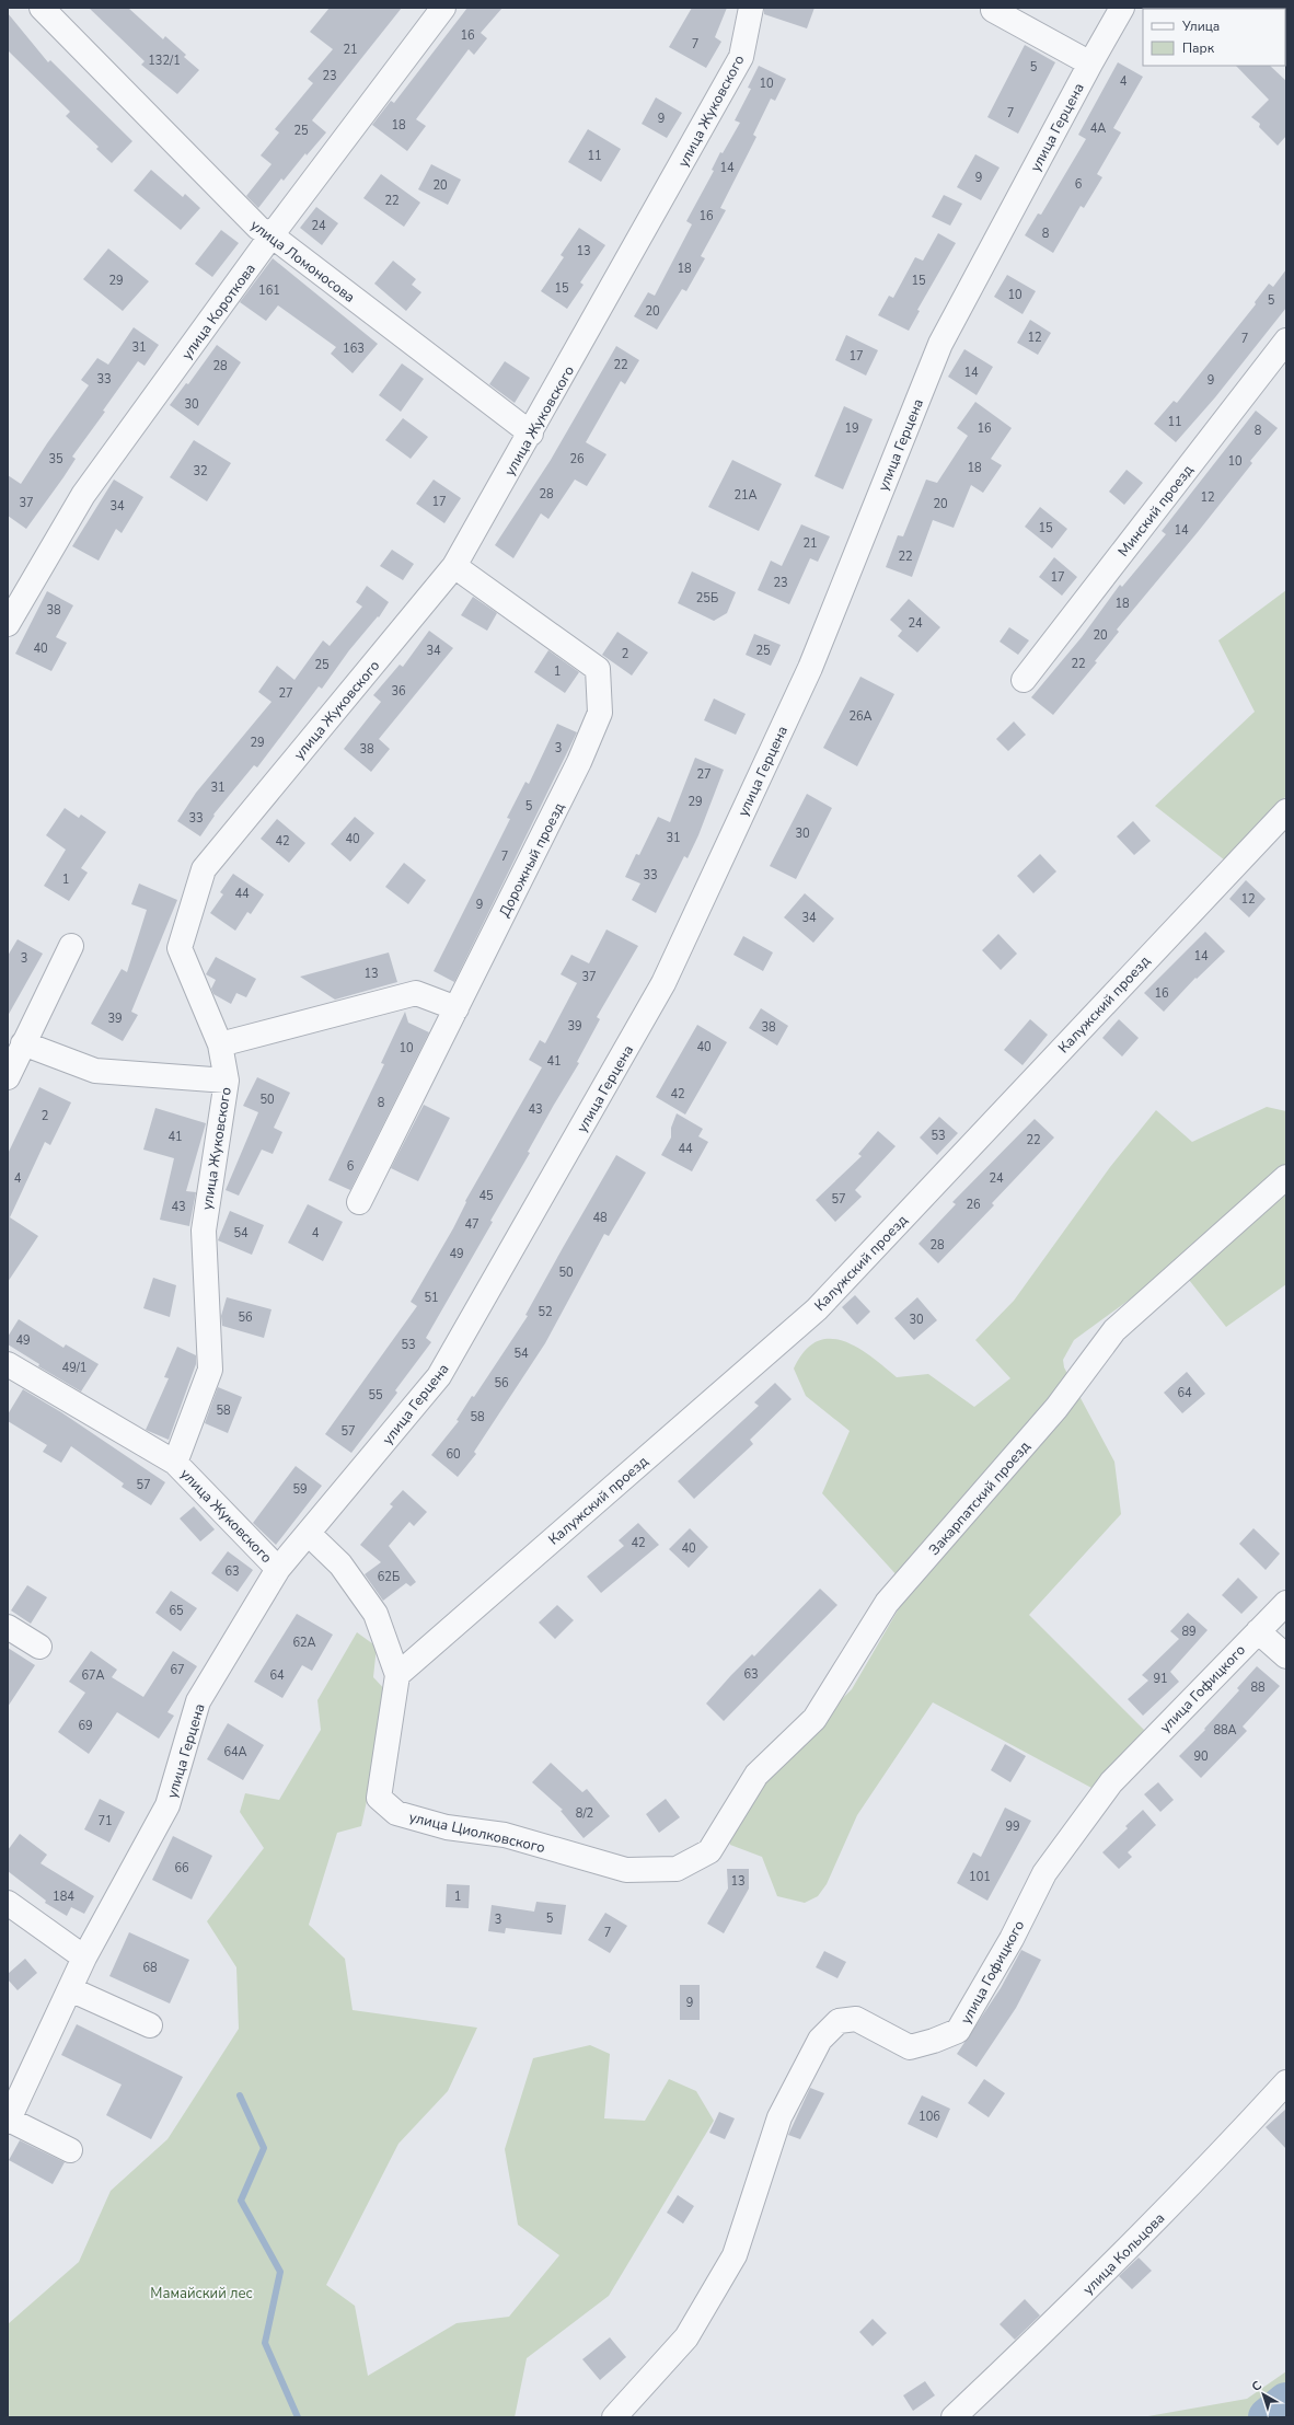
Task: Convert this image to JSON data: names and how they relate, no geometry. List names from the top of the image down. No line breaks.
{"streets":{"street":["улица Жуковского","улица Герцена","улица Ломоносова","улица Короткова","Минский проезд","Дорожный проезд","Калужский проезд","Закарпатский проезд","улица Гофицкого","улица Циолковского","улица Кольцова"]},"crossings":[["улица Жуковского","улица Герцена"],["улица Жуковского","улица Ломоносова"],["улица Жуковского","Дорожный проезд"],["улица Герцена","улица Циолковского"],["улица Ломоносова","улица Короткова"],["Калужский проезд","улица Циолковского"],["Закарпатский проезд","улица Циолковского"]],"parks":["Мамайский лес"],"house_numbers":["16","7","21","132/1","5","23","4","10","7","9","18","4А","25","11","14","9","6","20","22","16","24","8","13","18","29","15","15","161","10","5","20","12","7","31","163","17","22","28","14","33","9","30","11","19","16","8","35","26","10","18","32","28","21А","12","17","37","20","34","15","14","21","22","17","23","25Б","18","38","24","20","40","34","25","2","22","25","1","36","27","26А","29","3","38","27","31","29","5","33","30","31","40","42","7","33","1","44","12","9","34","14","3","13","37","16","39","39","38","40","10","41","42","50","8","43","2","53","41","22","44","6","4","24","45","57","26","43","48","47","54","4","28","49","50","51","52","56","30","49","53","54","49/1","56","64","55","58","58","57","60","57","59","42","40","63","62Б","65","89","62А","67","63","67А","64","91","88","69","88А","64А","90","8/2","71","99","66","101","13","184","1","5","3","7","68","9","106"],"legend":["Улица","Парк"],"north":"top left"}
